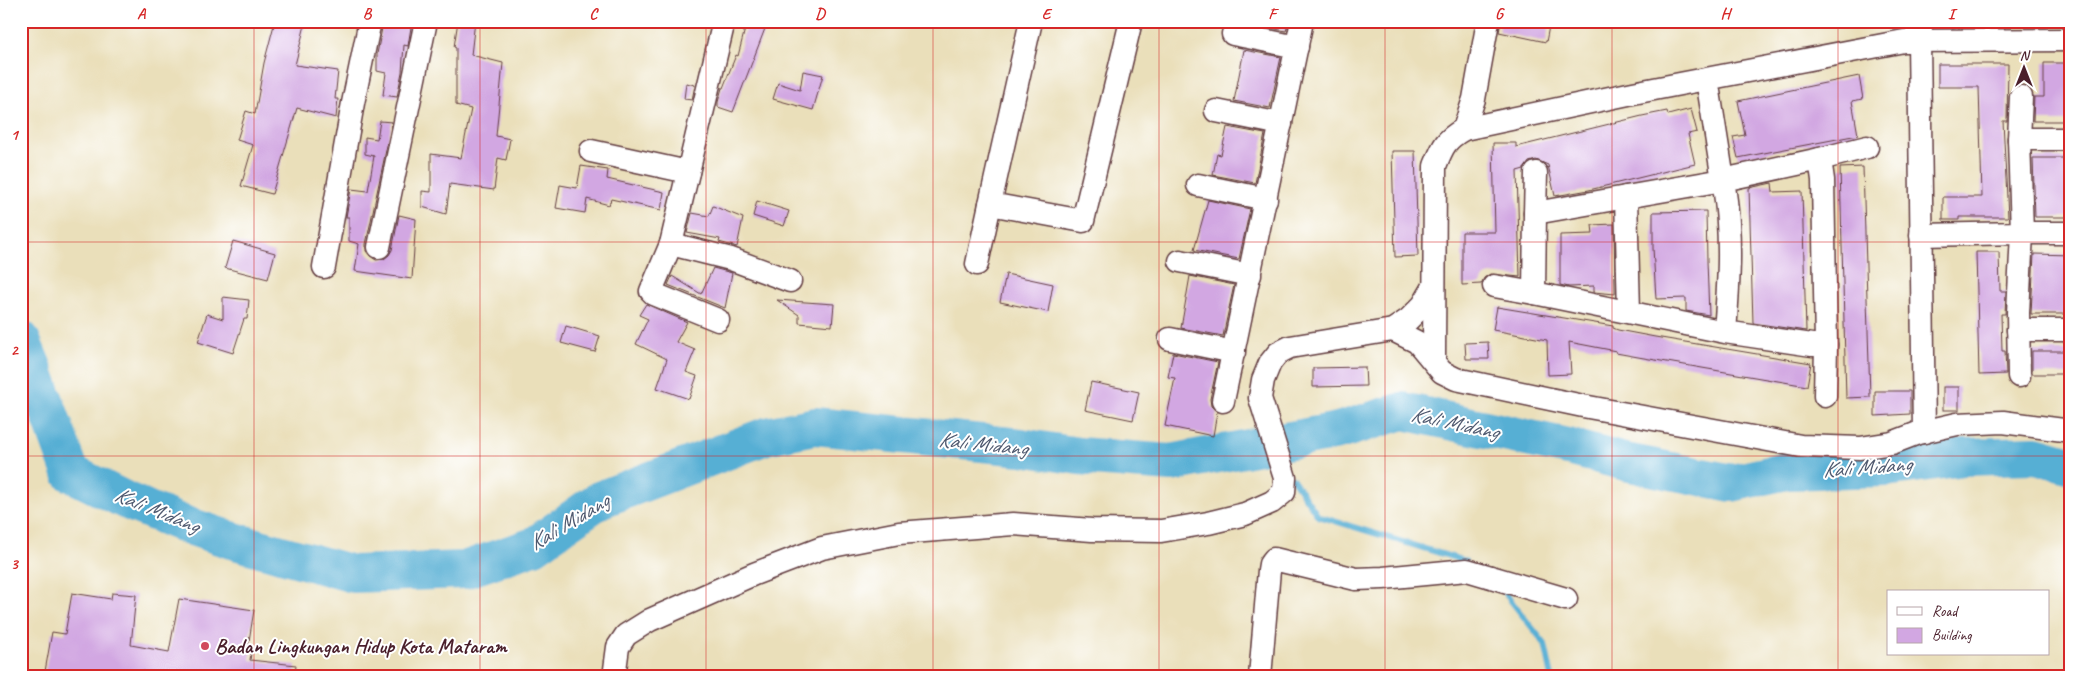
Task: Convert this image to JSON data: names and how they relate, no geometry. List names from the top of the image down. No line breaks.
{"water":["Kali Midang"],"places":["Badan Lingkungan Hidup Kota Mataram"],"legend":["Road","Building"],"north":"top","grid":{"columns":["A","B","C","D","E","F","G","H","I"],"rows":["1","2","3"]}}
